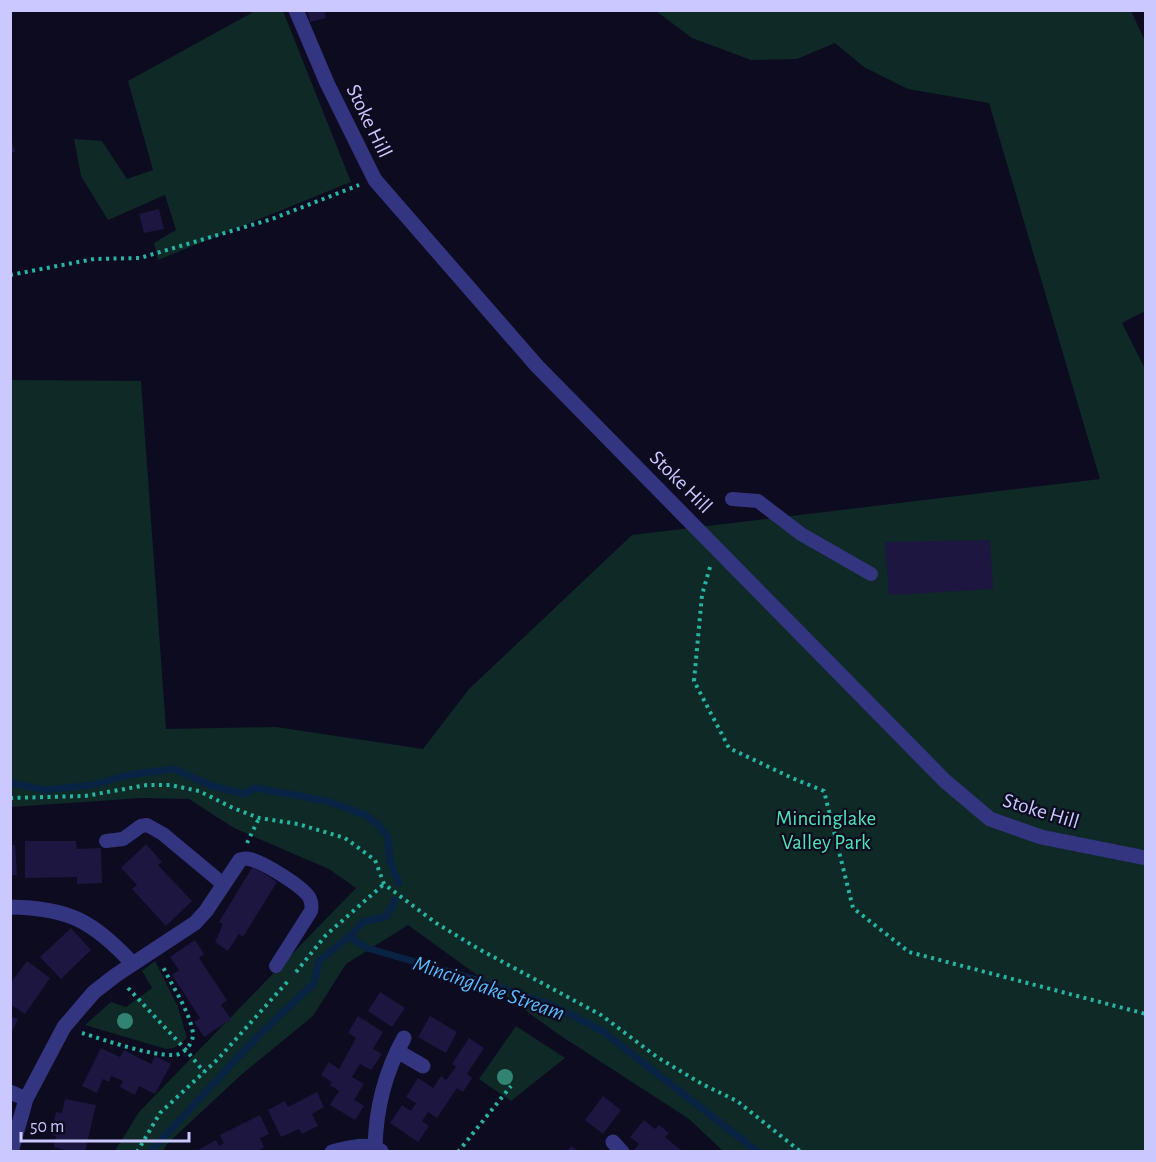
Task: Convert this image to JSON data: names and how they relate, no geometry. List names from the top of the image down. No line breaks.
{"streets":{"street":["Stoke Hill"]},"water":["Mincinglake Stream"],"parks":["Mincinglake Valley Park"],"scale_bar":"50 m"}
